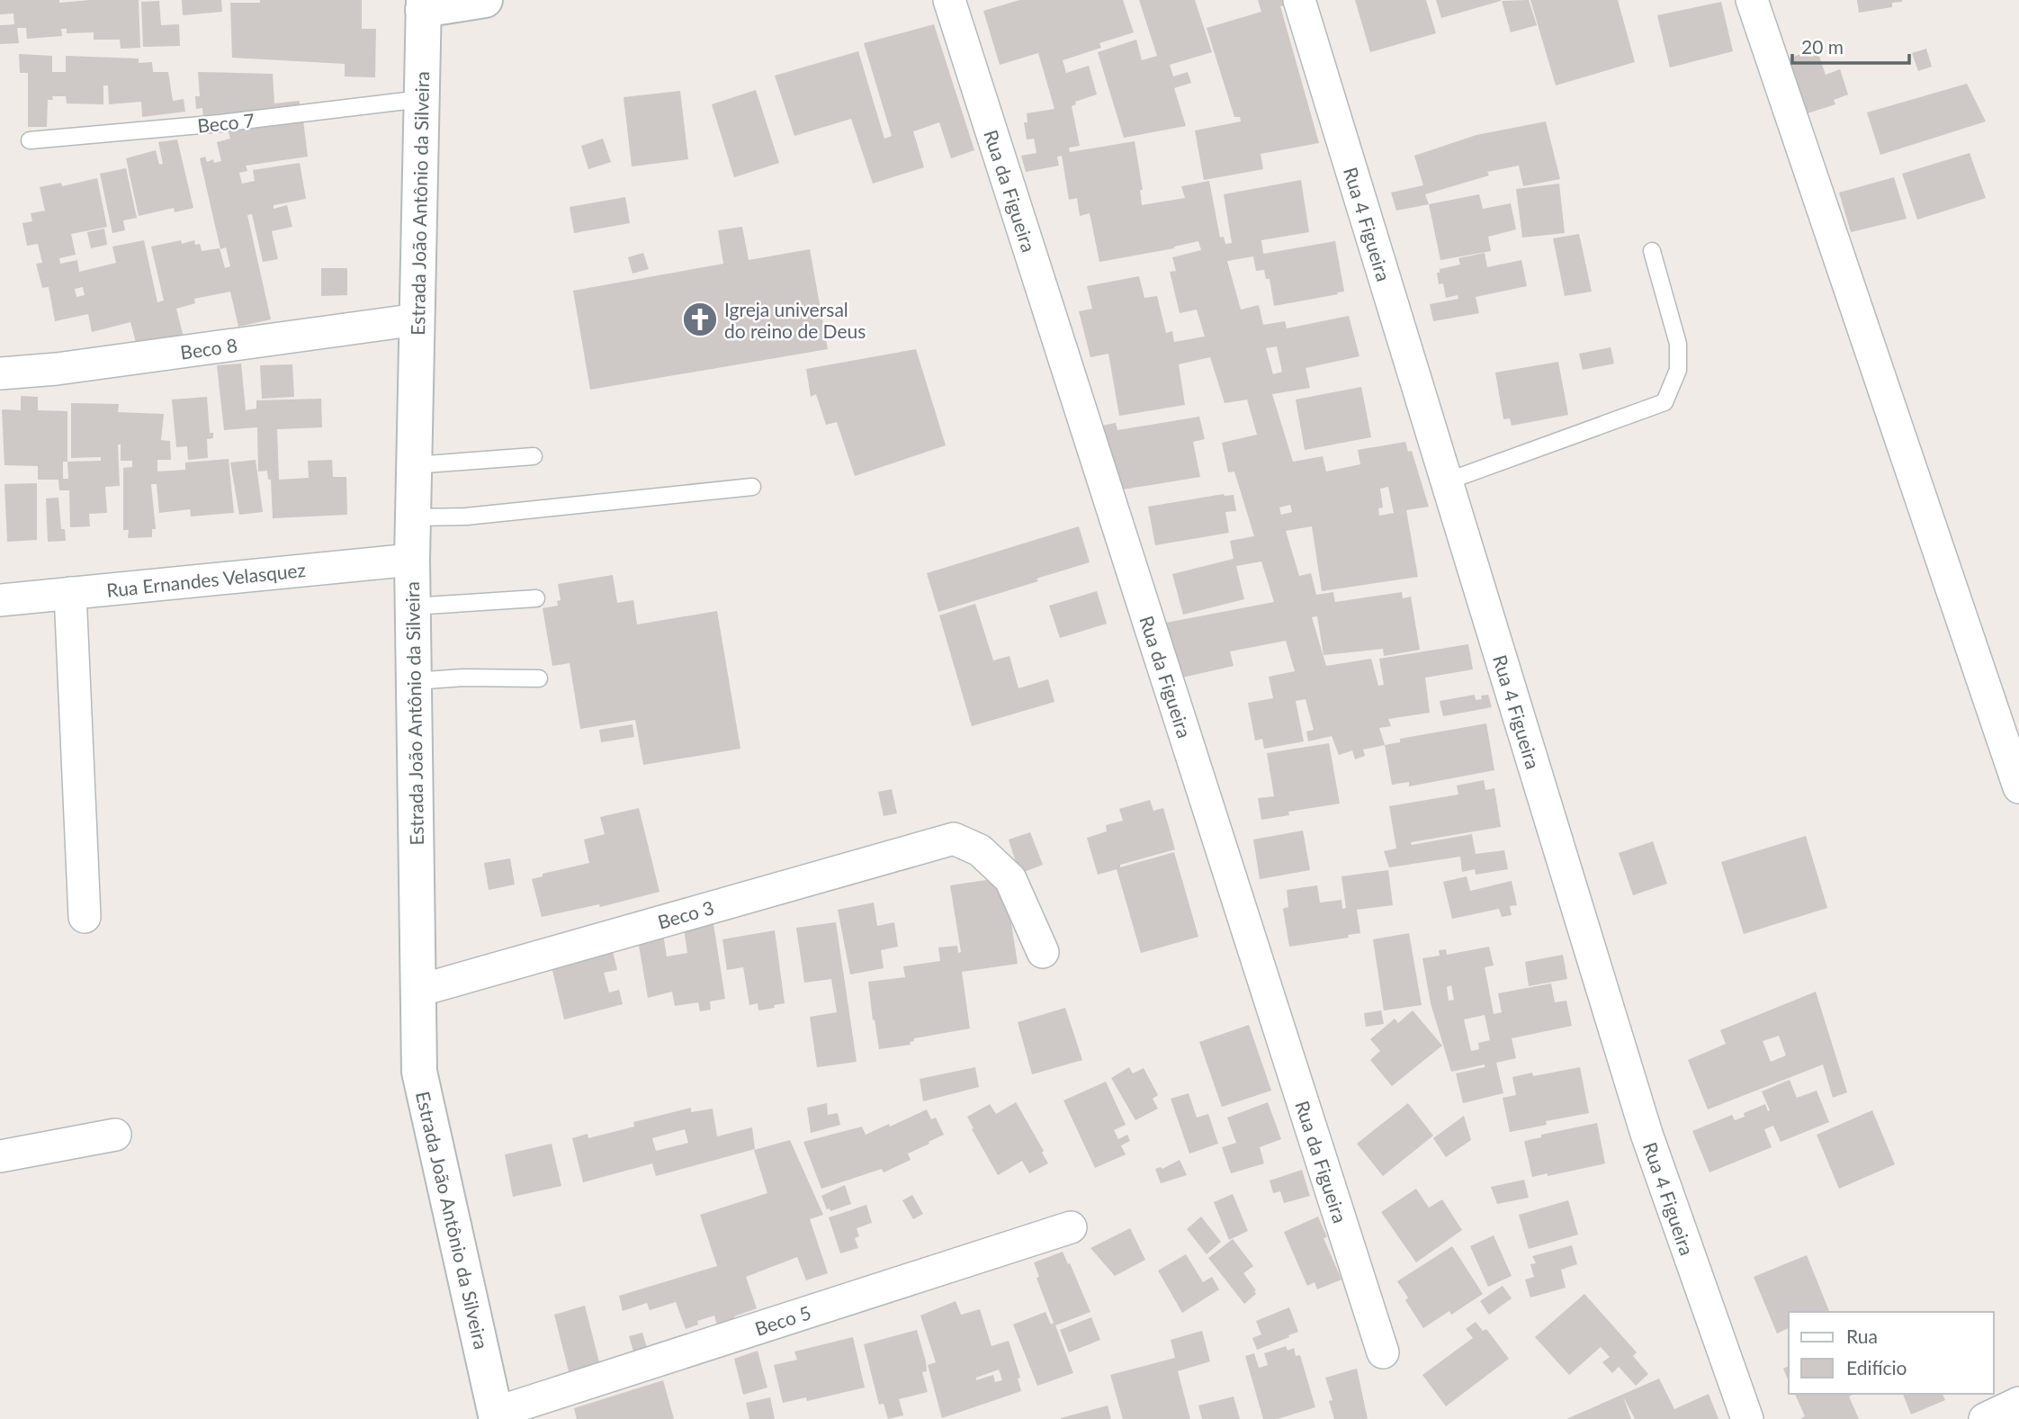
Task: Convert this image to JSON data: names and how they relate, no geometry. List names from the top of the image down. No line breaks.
{"streets":{"main road":["Estrada João Antônio da Silveira"],"street":["Rua da Figueira","Rua 4 Figueira","Beco 8","Rua Ernandes Velasquez","Beco 3","Beco 5"],"lane":["Beco 7"]},"crossings":[["Beco 7","Estrada João Antônio da Silveira"],["Estrada João Antônio da Silveira","Beco 8"],["Estrada João Antônio da Silveira","Rua Ernandes Velasquez"],["Estrada João Antônio da Silveira","Beco 3"],["Estrada João Antônio da Silveira","Beco 5"]],"places":{"church":["Igreja universal do reino de Deus"]},"legend":["Rua","Edifício"],"scale_bar":"20 m"}
